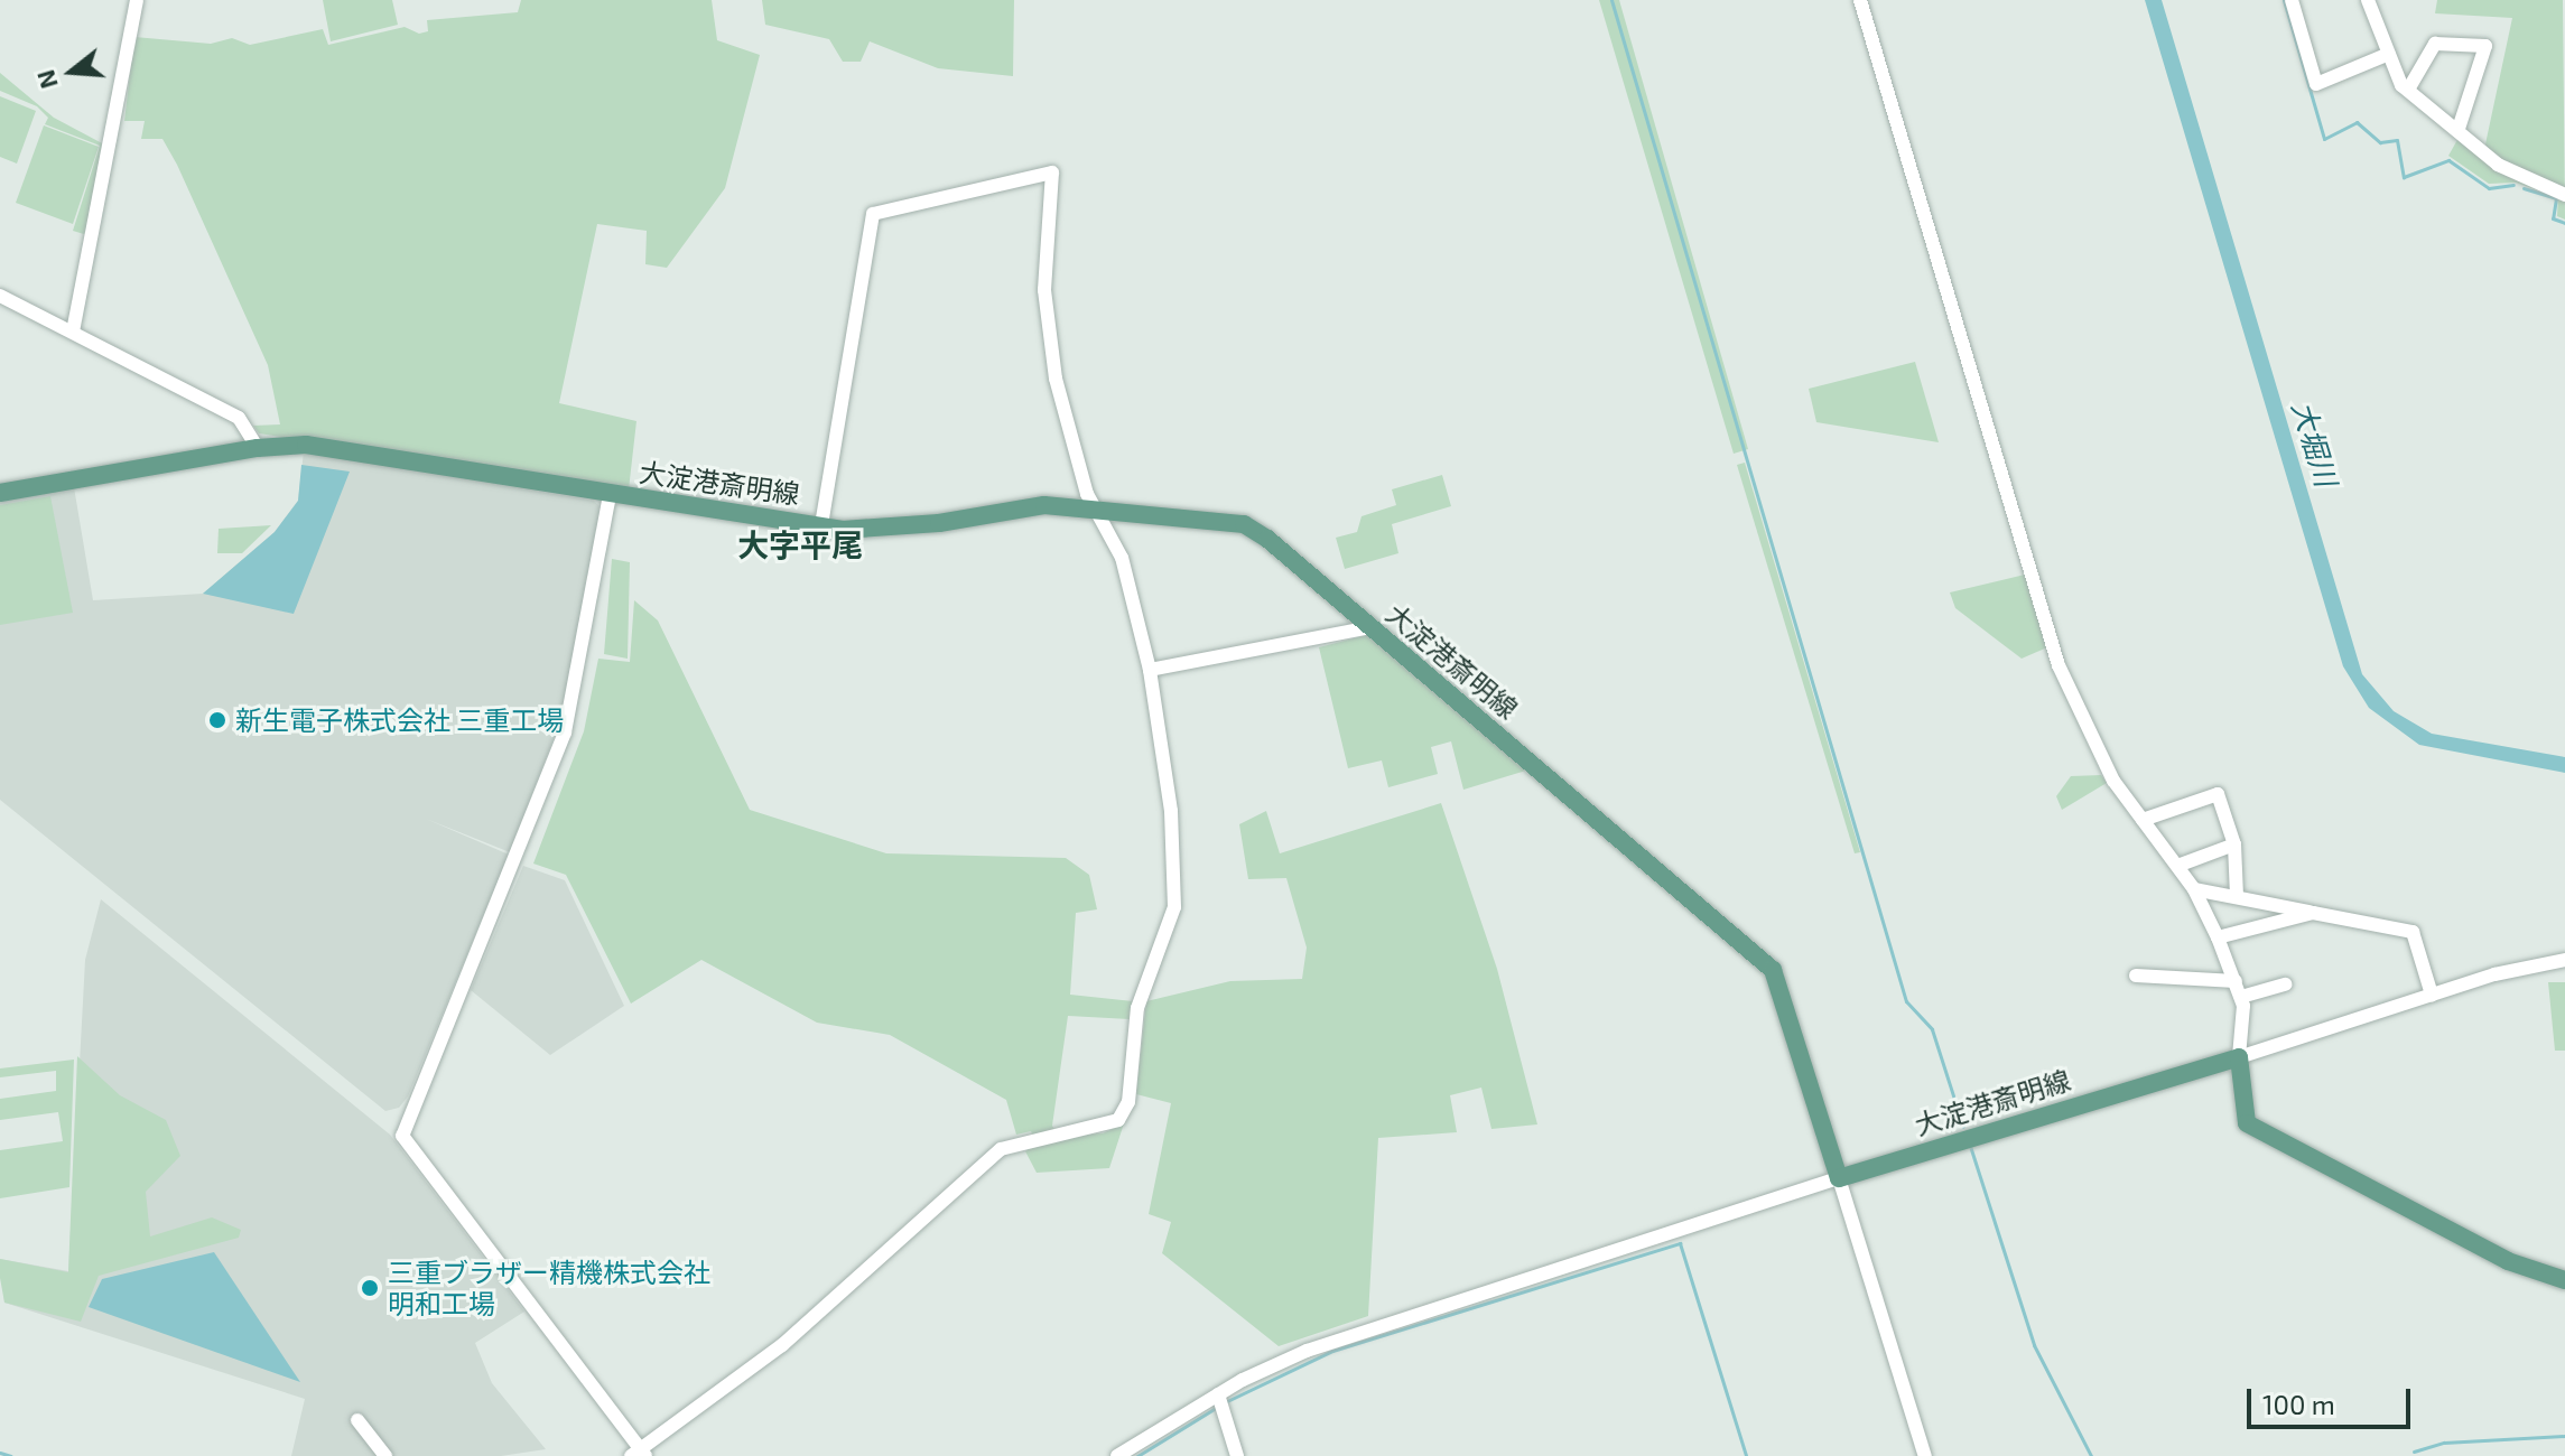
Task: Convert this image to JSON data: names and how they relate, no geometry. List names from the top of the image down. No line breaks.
{"streets":{"main road":["大淀港斎明線"]},"districts":["大字平尾"],"water":["大堀川"],"places":["新生電子株式会社 三重工場","三重ブラザー精機株式会社 明和工場"],"scale_bar":"100 m","north":"left"}
